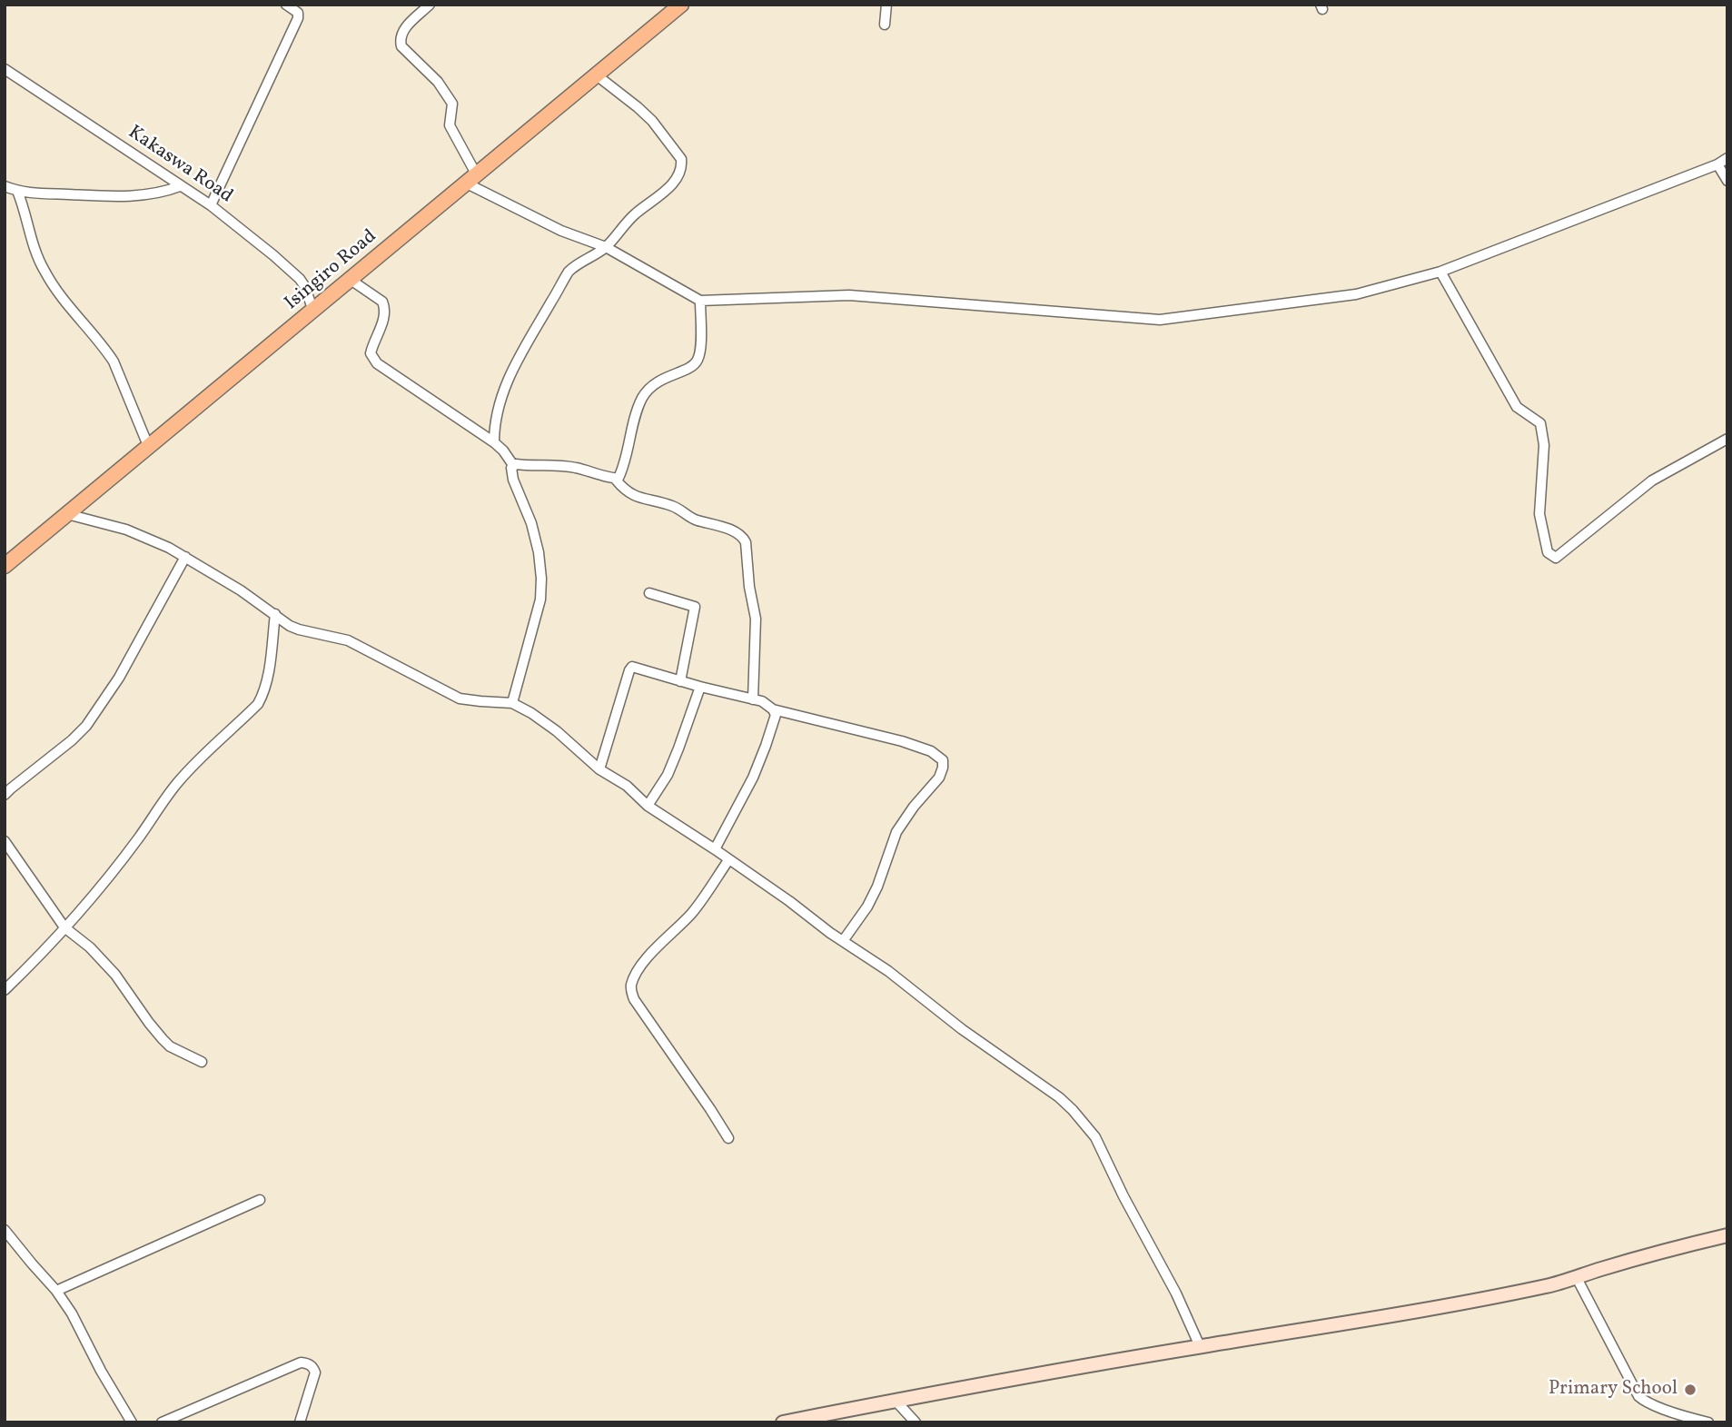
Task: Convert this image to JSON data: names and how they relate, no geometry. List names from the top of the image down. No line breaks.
{"streets":{"main road":["Isingiro Road"],"street":["Kakaswa Road"]},"crossings":[["Kakaswa Road","Isingiro Road"]],"places":["Primary School"]}
